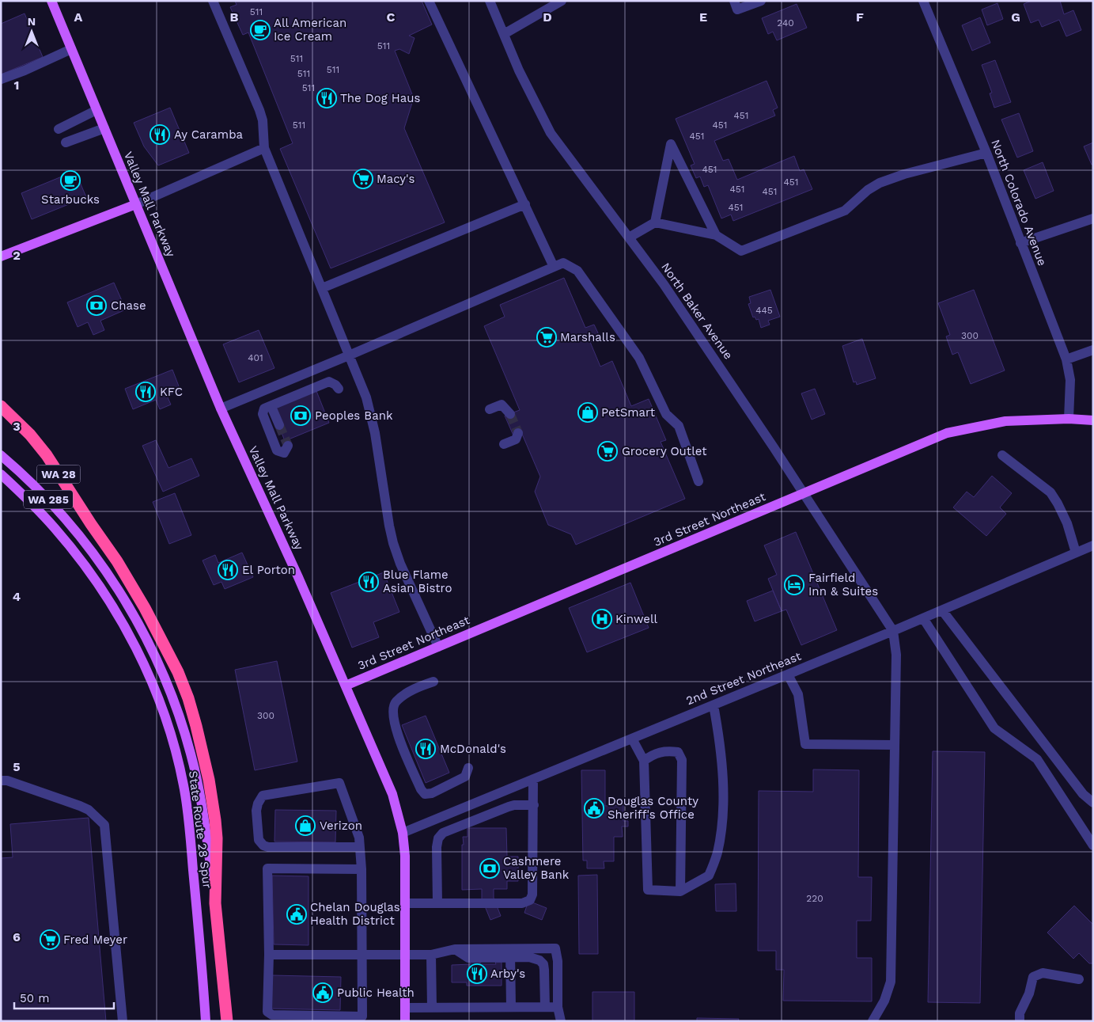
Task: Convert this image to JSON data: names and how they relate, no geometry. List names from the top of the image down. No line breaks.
{"streets":{"highway":["WA 28"],"main road":["Valley Mall Parkway","WA 285","3rd Street Northeast","State Route 28 Spur"],"street":["North Colorado Avenue","North Baker Avenue","2nd Street Northeast"]},"crossings":[["North Colorado Avenue","3rd Street Northeast"],["Valley Mall Parkway","3rd Street Northeast"],["Valley Mall Parkway","2nd Street Northeast"],["North Baker Avenue","3rd Street Northeast"],["North Baker Avenue","2nd Street Northeast"],["WA 28","State Route 28 Spur"]],"places":{"cafe":["All American Ice Cream","Starbucks"],"restaurant":["The Dog Haus","Ay Caramba","KFC","El Porton","Blue Flame Asian Bistro","McDonald's","Arby's"],"supermarket":["Macy's","Marshalls","Grocery Outlet","Fred Meyer"],"bank":["Chase","Peoples Bank","Cashmere Valley Bank"],"shop":["PetSmart","Verizon"],"hotel":["Fairfield Inn & Suites"],"hospital":["Kinwell"],"public building":["Douglas County Sheriff's Office","Chelan Douglas Health District","Public Health"]},"house_numbers":["511","240","511","511","511","511","511","451","511","451","451","451","451","451","451","451","445","300","401","300","220"],"scale_bar":"50 m","north":"top","grid":{"columns":["A","B","C","D","E","F","G"],"rows":["1","2","3","4","5","6"]}}
